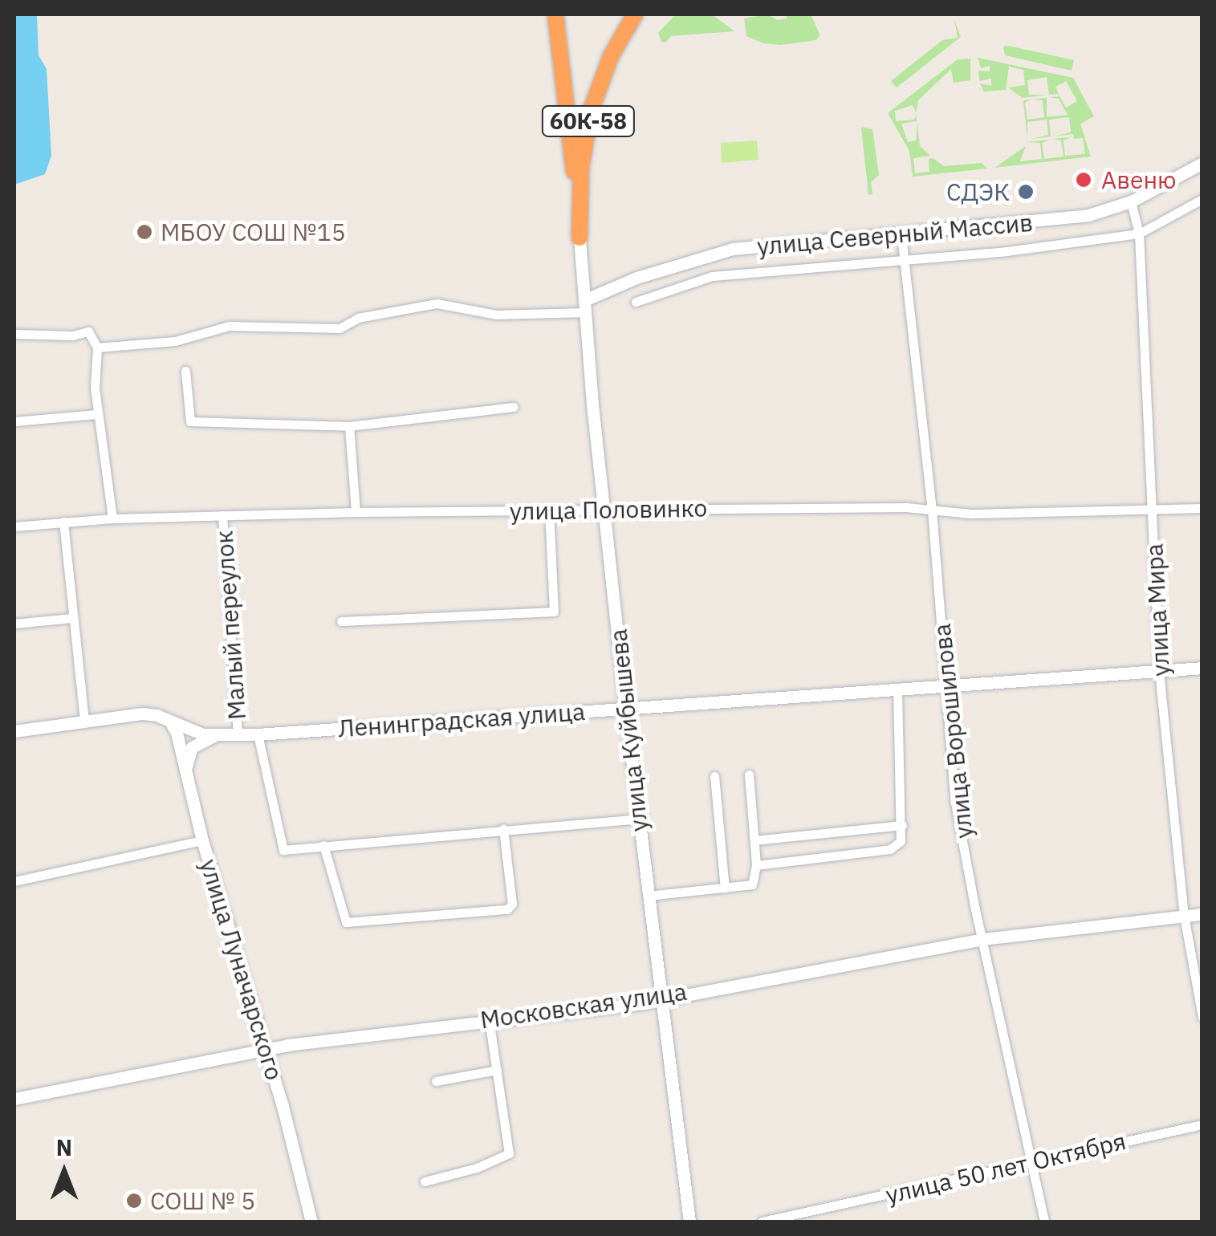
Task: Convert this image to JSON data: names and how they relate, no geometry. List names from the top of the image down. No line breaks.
{"streets":{"highway":["60К-58"],"street":["улица Северный Массив","улица Половинко","улица Мира","Малый переулок","Ленинградская улица","улица Куйбышева","улица Ворошилова","улица Луначарского","Московская улица","улица 50 лет Октября"]},"crossings":[["60К-58","улица Куйбышева"],["улица Северный Массив","улица Мира"],["улица Северный Массив","улица Куйбышева"],["улица Северный Массив","улица Ворошилова"],["улица Половинко","улица Мира"],["улица Половинко","Малый переулок"],["улица Половинко","улица Куйбышева"],["улица Половинко","улица Ворошилова"],["улица Мира","Ленинградская улица"],["улица Мира","Московская улица"],["Малый переулок","Ленинградская улица"],["Ленинградская улица","улица Куйбышева"],["Ленинградская улица","улица Ворошилова"],["Ленинградская улица","улица Луначарского"],["улица Куйбышева","Московская улица"],["улица Ворошилова","Московская улица"],["улица Ворошилова","улица 50 лет Октября"],["улица Луначарского","Московская улица"]],"places":["Авеню","СДЭК","МБОУ СОШ №15","СОШ № 5"],"north":"top"}
